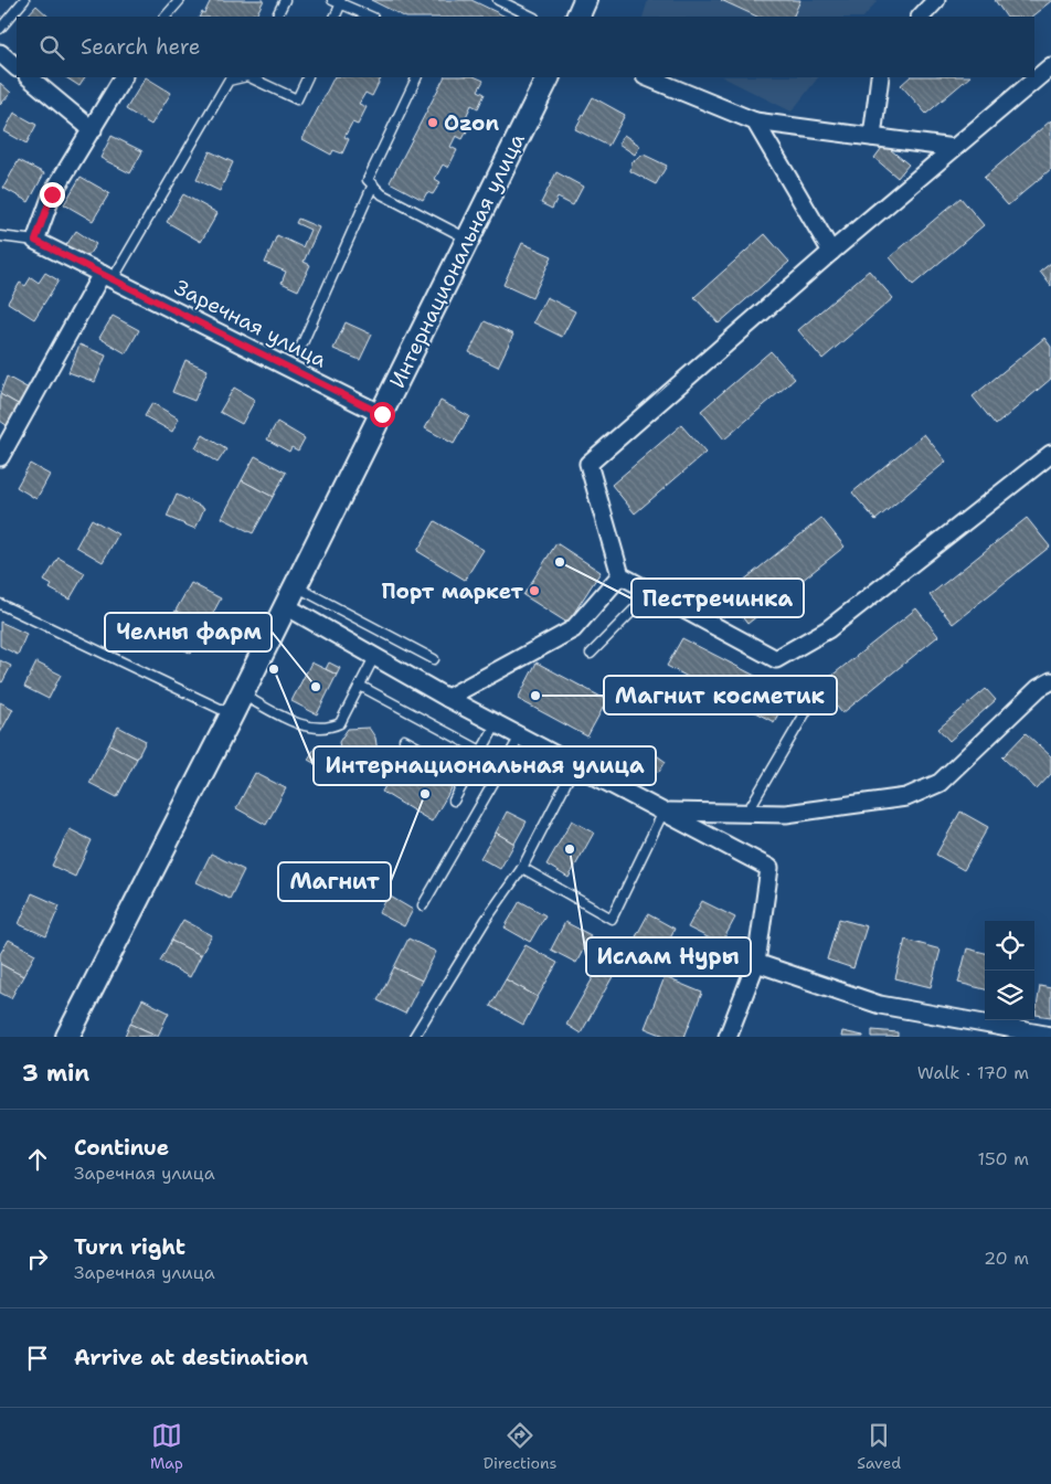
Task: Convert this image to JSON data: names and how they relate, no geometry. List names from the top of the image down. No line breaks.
{"streets":{"street":["Интернациональная улица","Заречная улица"]},"crossings":[["Интернациональная улица","Заречная улица"]],"places":["Ozon","Пестречинка","Порт маркет","Интернациональная улица","Челны фарм","Магнит косметик","Магнит","Ислам Нуры"],"page":{"search":"Search here","heading":["3 min","Walk · 170 m"],"list":[["Continue","Заречная улица","150 m"],["Turn right","Заречная улица","20 m"],"Arrive at destination"],"nav":["Map","Directions","Saved"]}}
